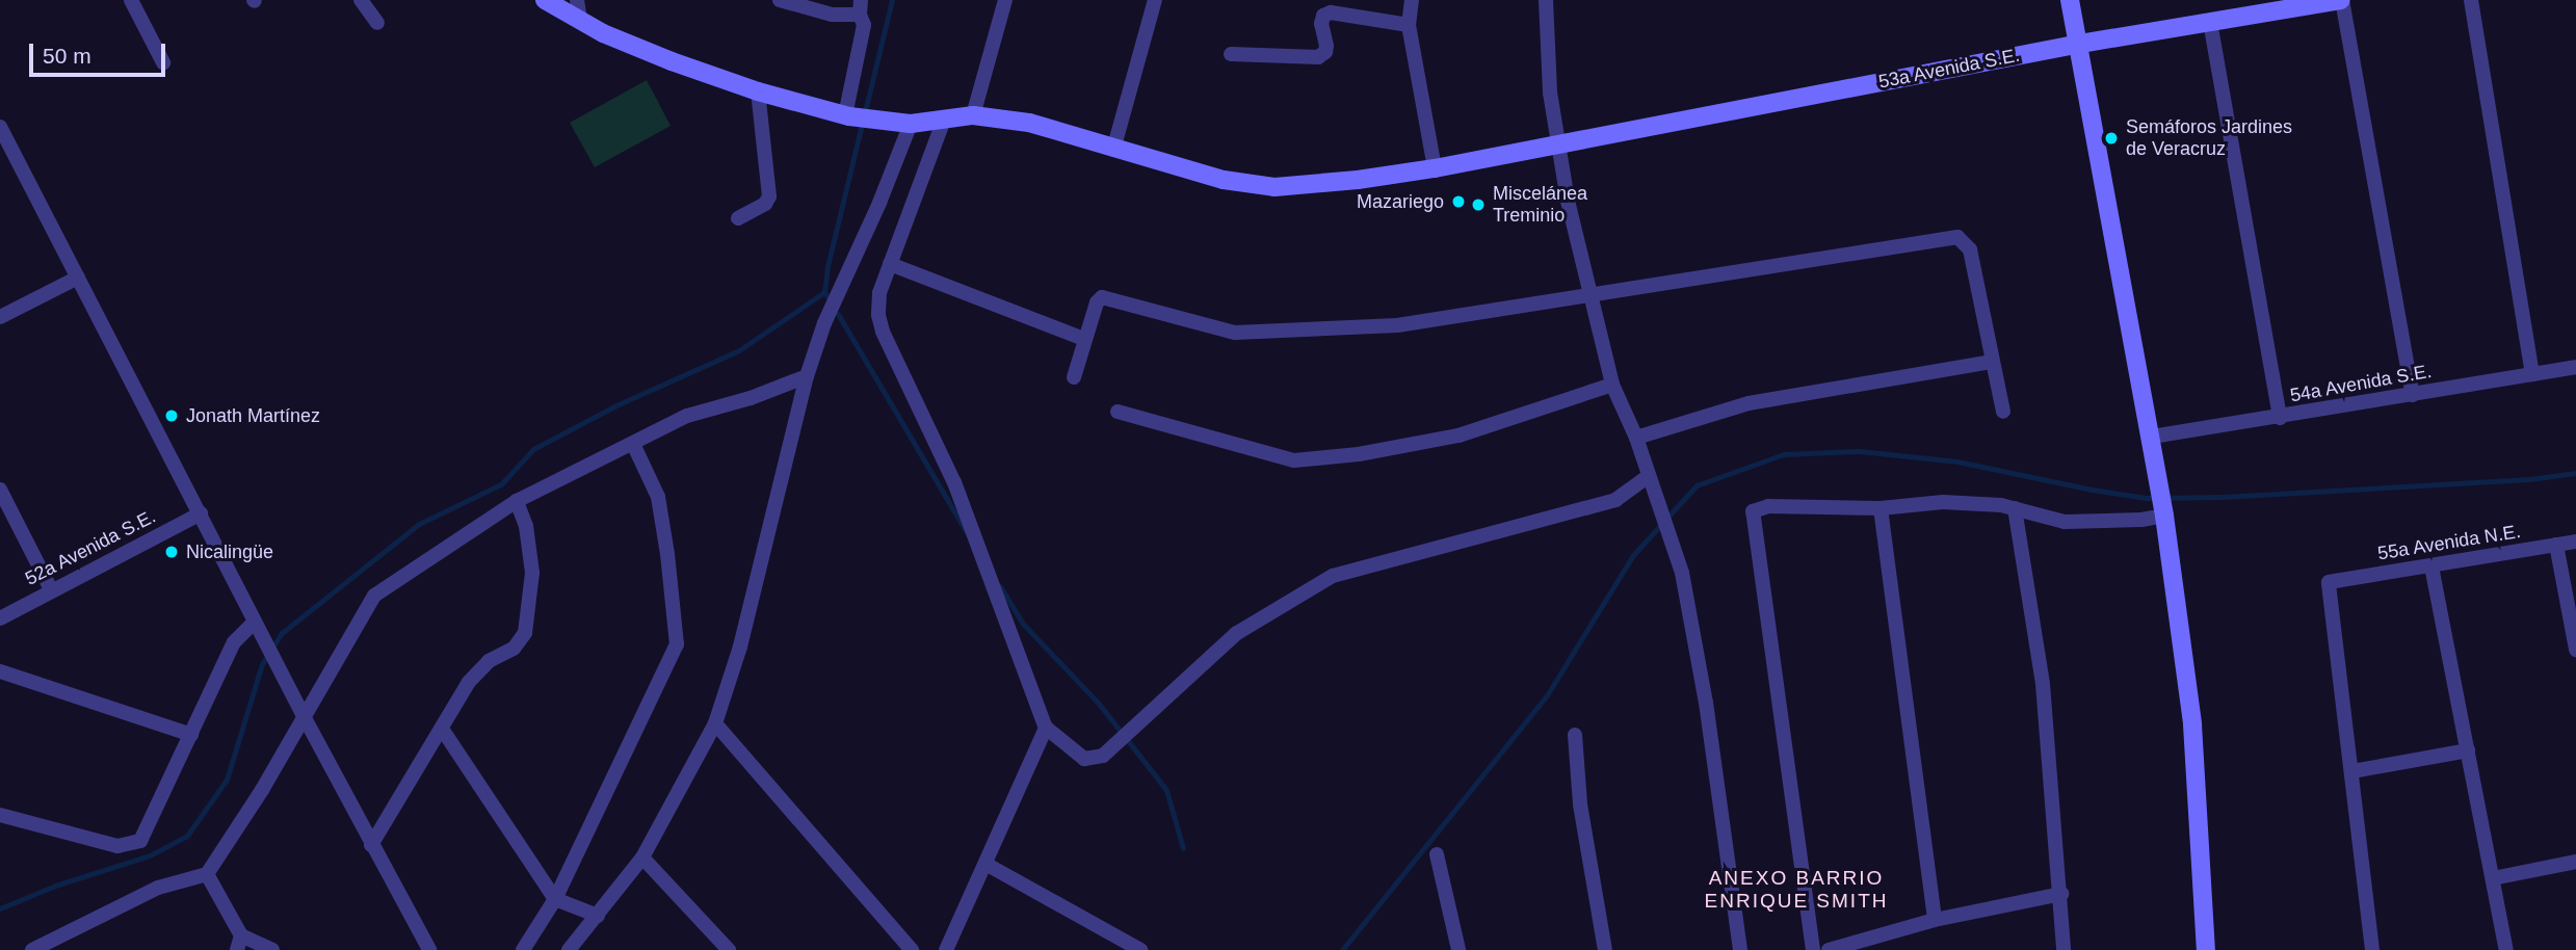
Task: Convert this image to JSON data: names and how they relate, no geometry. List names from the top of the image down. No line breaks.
{"streets":{"street":["53a Avenida S.E.","54a Avenida S.E.","55a Avenida N.E.","52a Avenida S.E."]},"districts":["ANEXO BARRIO ENRIQUE SMITH"],"places":["Semáforos Jardines de Veracruz","Mazariego","Miscelánea Treminio","Jonath Martínez","Nicalingüe"],"scale_bar":"50 m"}
